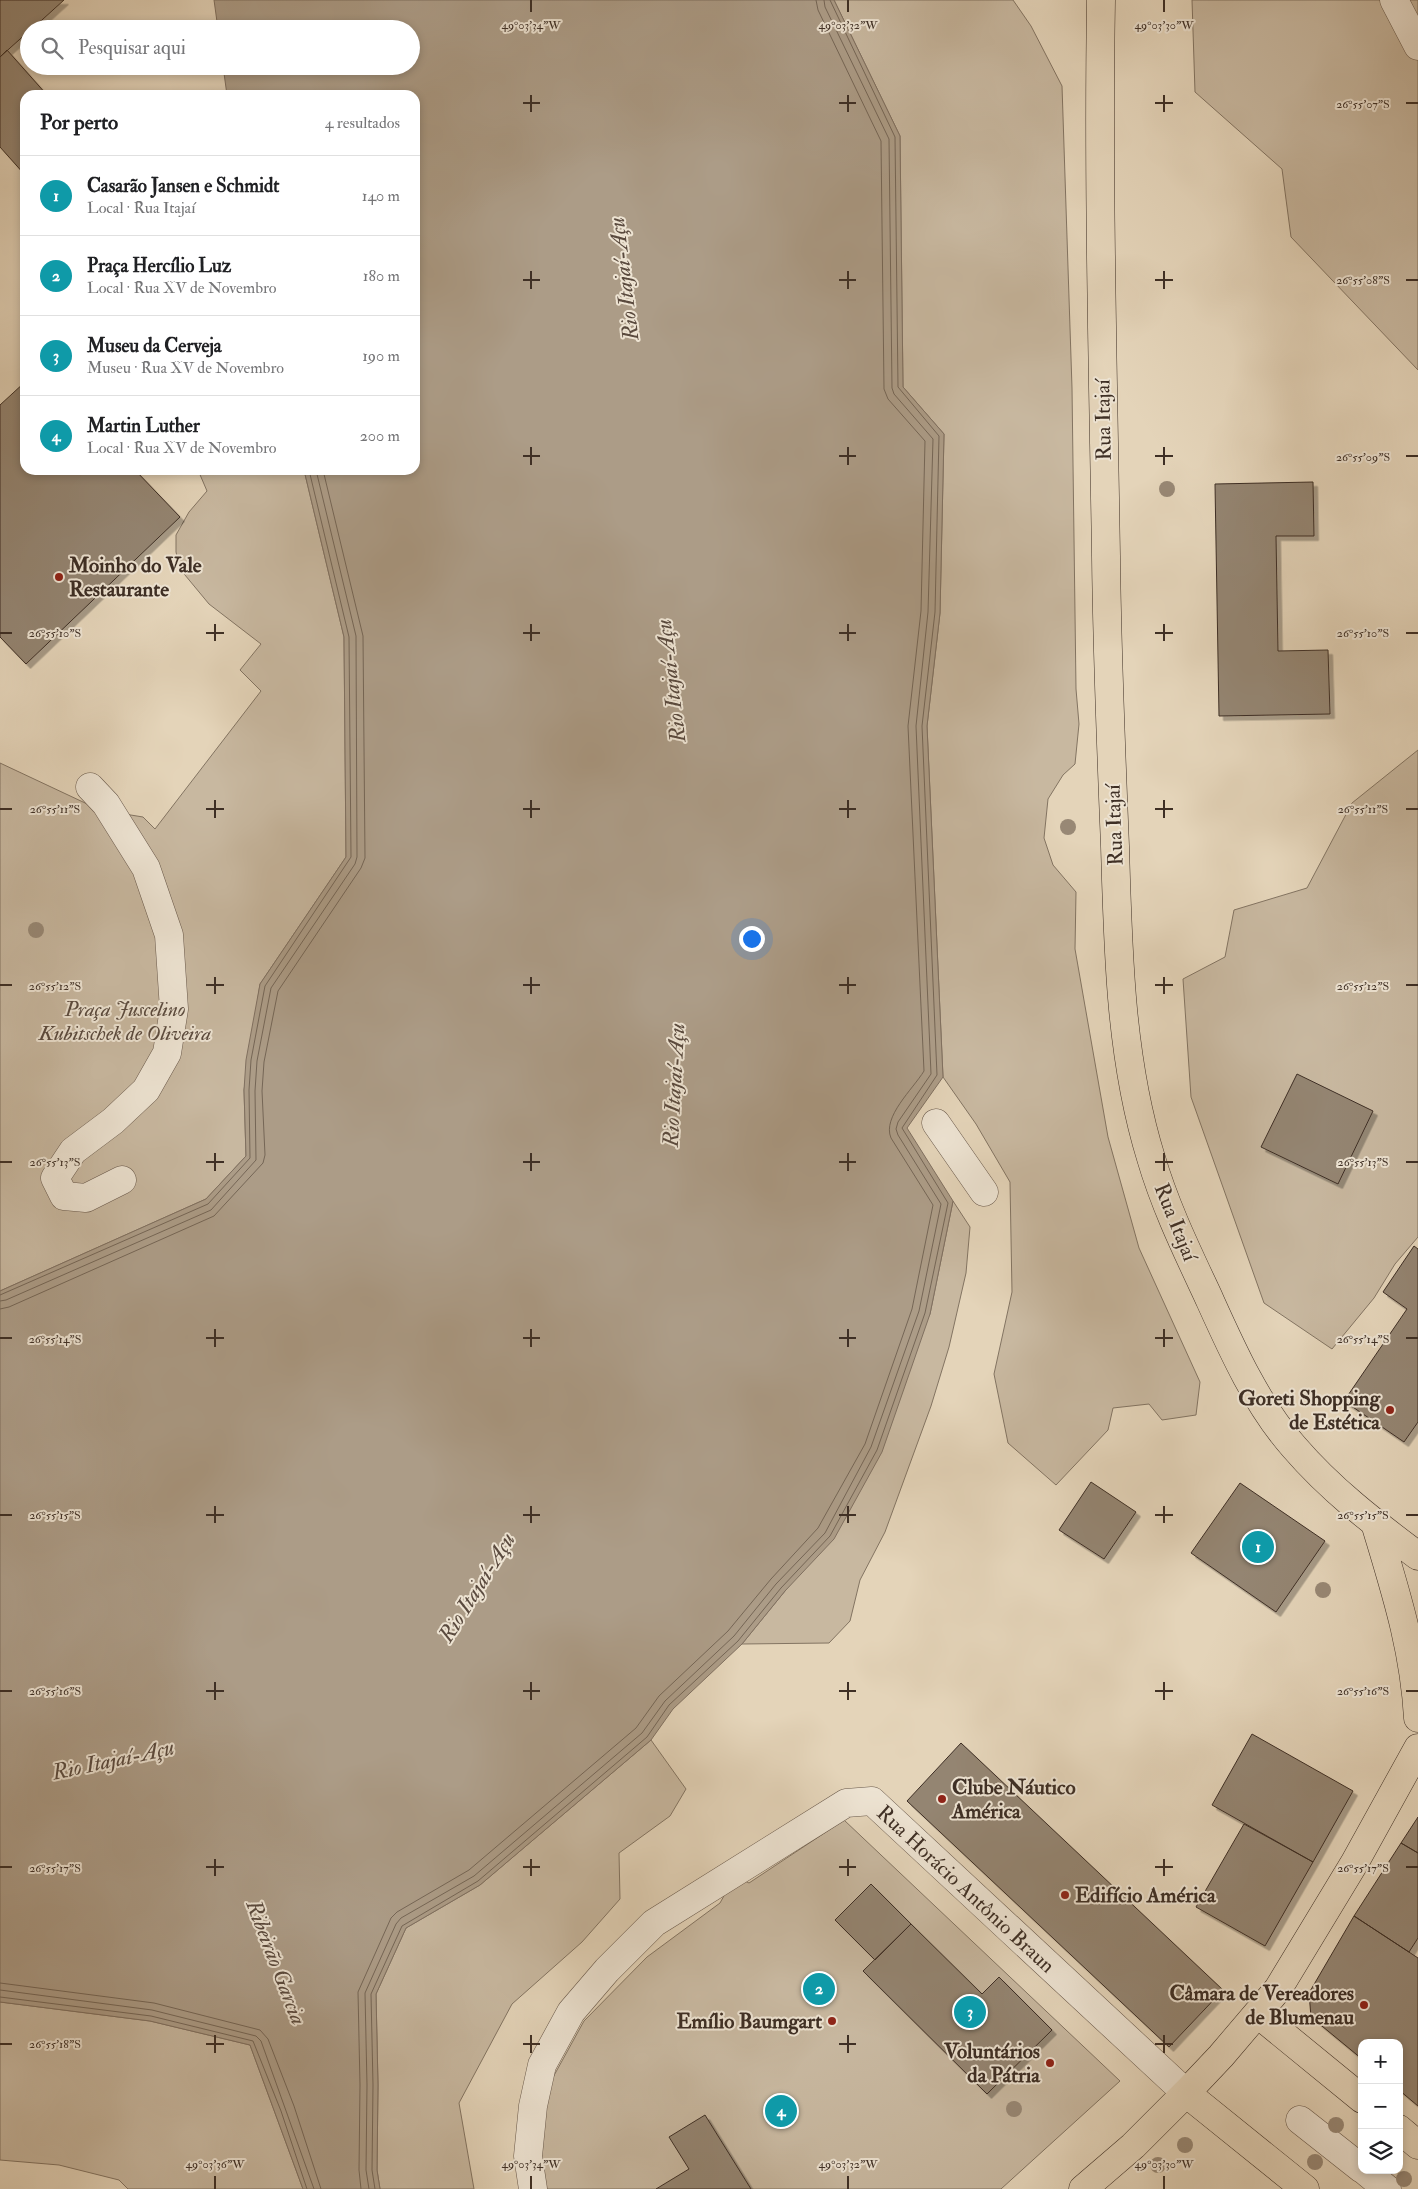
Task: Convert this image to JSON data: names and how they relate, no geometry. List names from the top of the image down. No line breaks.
{"streets":{"main road":["Rua Itajaí"],"street":["Rua Horácio Antônio Braun"]},"water":["Rio Itajaí-Açu","Ribeirão Garcia"],"parks":["Praça Juscelino Kubitschek de Oliveira"],"places":["Moinho do Vale Restaurante","Goreti Shopping de Estética","Clube Náutico América","Edifício América","Câmara de Vereadores de Blumenau","Emílio Baumgart","Voluntários da Pátria"],"page":{"search":"Pesquisar aqui","heading":["Por perto","4 resultados"],"list":[{"mark":"1","name":"Casarão Jansen e Schmidt","note":"Local · Rua Itajaí","value":"140 m"},{"mark":"2","name":"Praça Hercílio Luz","note":"Local · Rua XV de Novembro","value":"180 m"},{"mark":"3","name":"Museu da Cerveja","note":"Museu · Rua XV de Novembro","value":"190 m"},{"mark":"4","name":"Martin Luther","note":"Local · Rua XV de Novembro","value":"200 m"}],"pins":["1","2","3","4"],"map_buttons":["+","−"]},"coordinates":["49°03'34\"W","49°03'32\"W","49°03'30\"W","26°55'07\"S","26°55'08\"S","26°55'09\"S","26°55'10\"S","26°55'11\"S","26°55'12\"S","26°55'13\"S","26°55'14\"S","26°55'15\"S","26°55'16\"S","26°55'17\"S","26°55'18\"S","49°03'36\"W"]}
